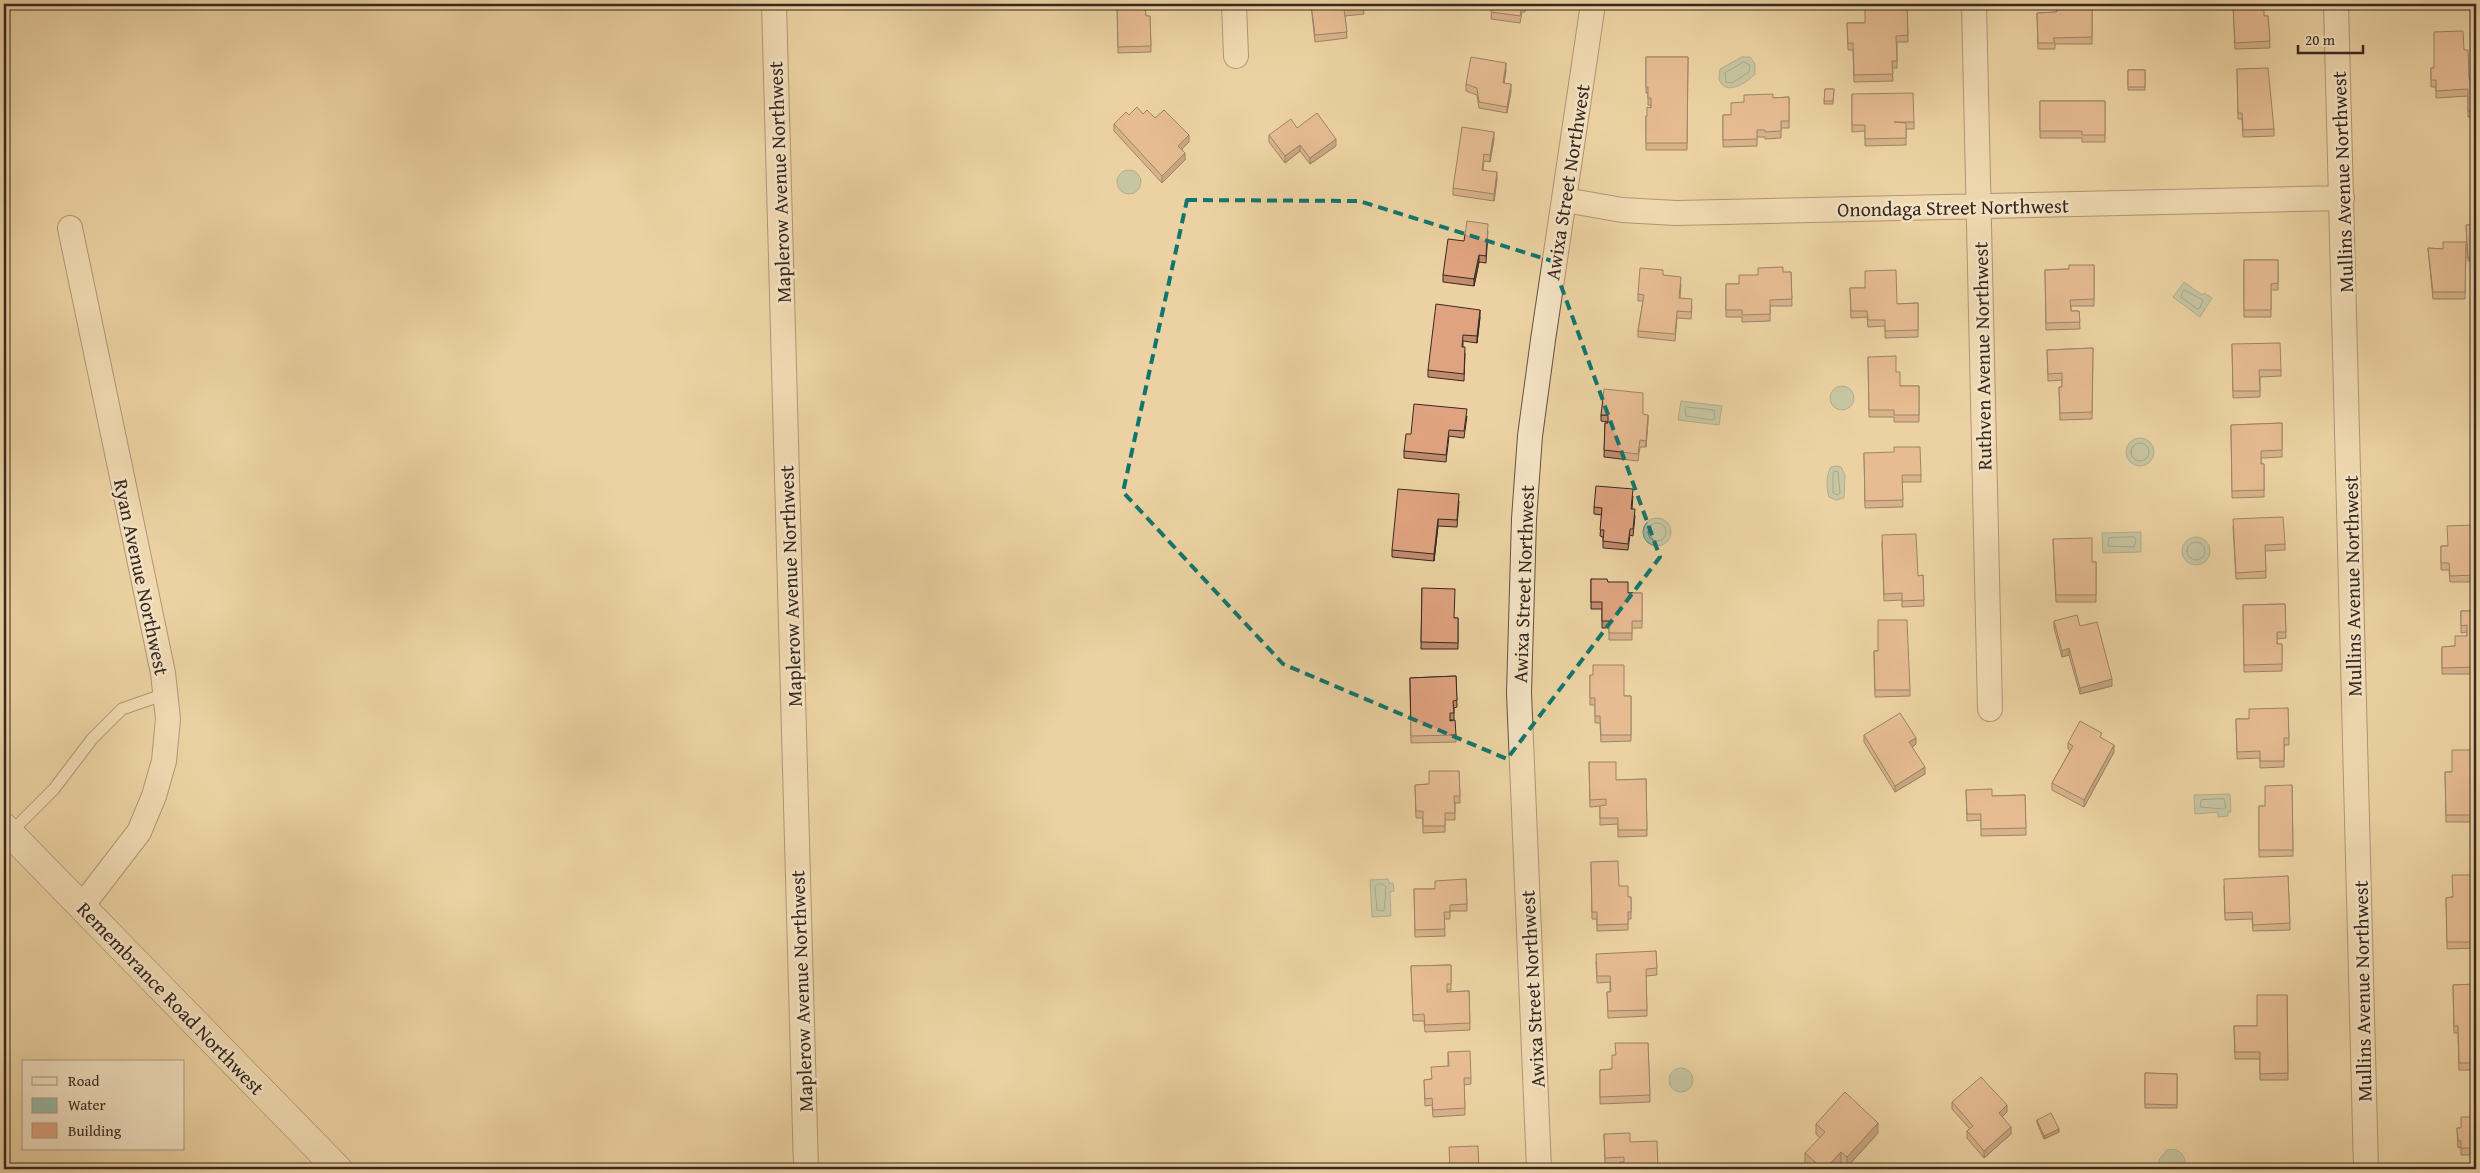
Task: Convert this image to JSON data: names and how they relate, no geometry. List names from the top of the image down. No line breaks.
{"streets":{"main road":["Remembrance Road Northwest"],"street":["Maplerow Avenue Northwest","Awixa Street Northwest","Mullins Avenue Northwest","Onondaga Street Northwest","Ruthven Avenue Northwest","Ryan Avenue Northwest"]},"crossings":[["Awixa Street Northwest","Onondaga Street Northwest"],["Mullins Avenue Northwest","Onondaga Street Northwest"],["Onondaga Street Northwest","Ruthven Avenue Northwest"],["Ryan Avenue Northwest","Remembrance Road Northwest"]],"legend":["Road","Water","Building"],"scale_bar":"20 m"}
